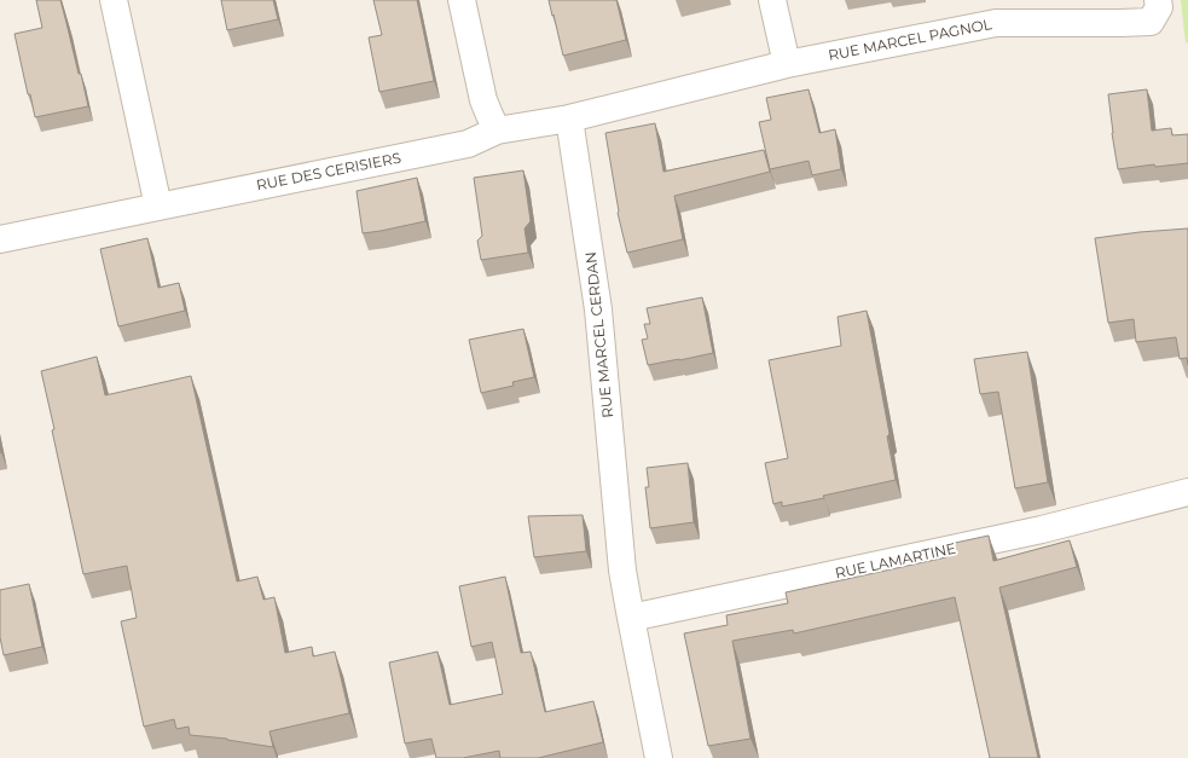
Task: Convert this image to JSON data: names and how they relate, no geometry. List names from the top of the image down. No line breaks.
{"streets":{"street":["RUE MARCEL PAGNOL","RUE DES CERISIERS","RUE MARCEL CERDAN","RUE LAMARTINE"]},"crossings":[["RUE MARCEL PAGNOL","RUE MARCEL CERDAN"],["RUE MARCEL CERDAN","RUE LAMARTINE"]]}
